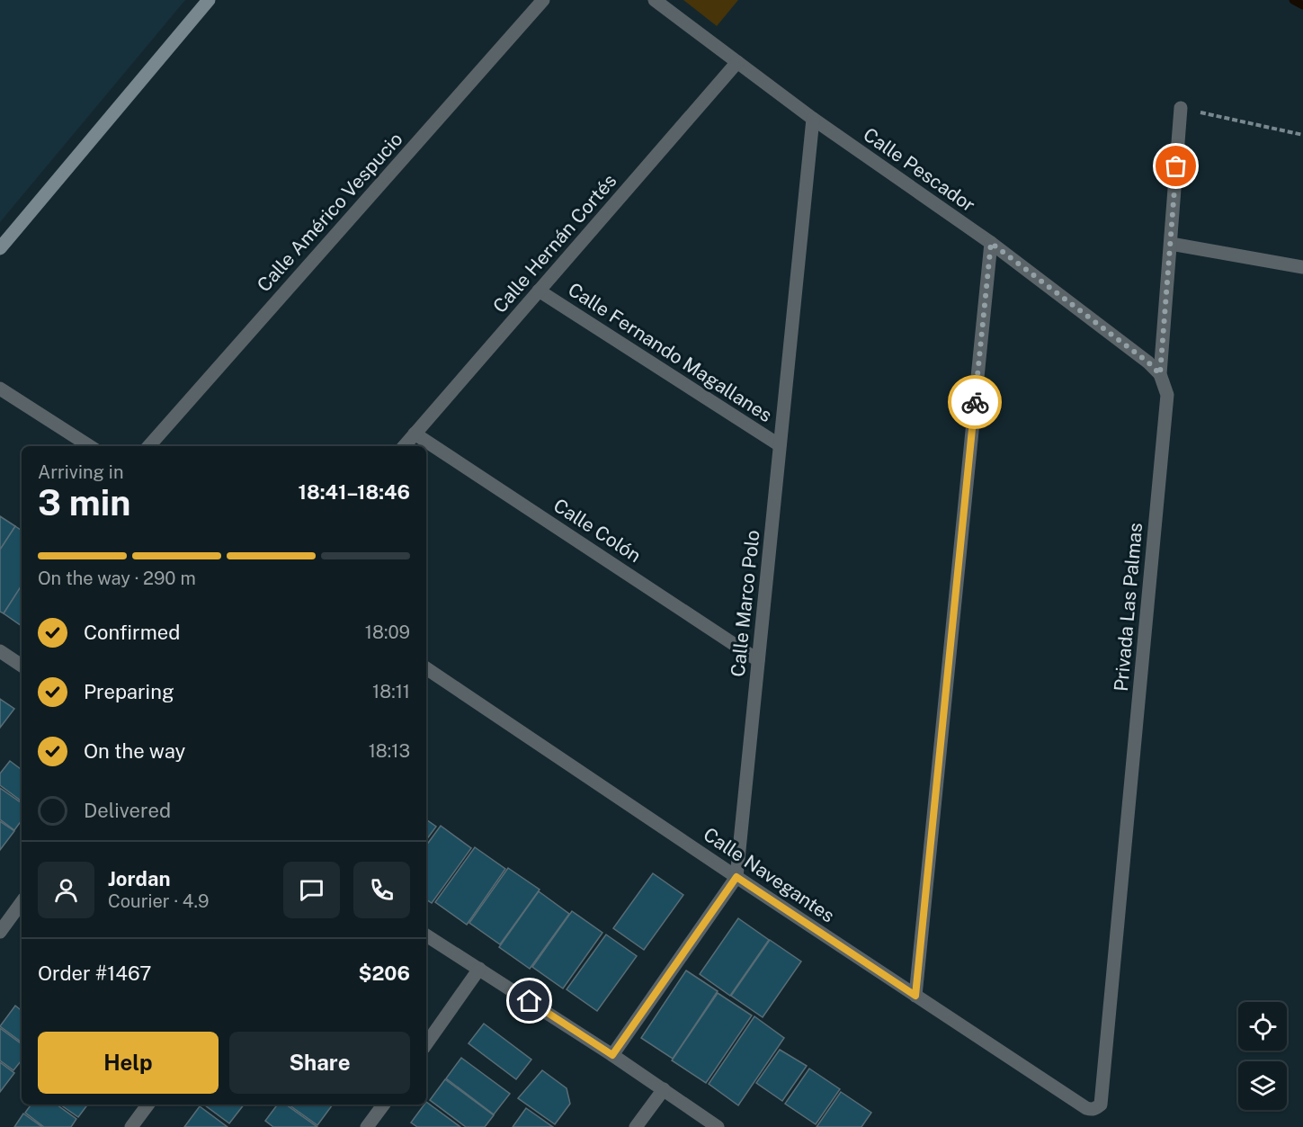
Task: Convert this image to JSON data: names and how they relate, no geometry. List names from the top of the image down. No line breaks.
{"streets":{"street":["Calle Pescador","Calle Américo Vespucio","Calle Hernán Cortés","Calle Fernando Magallanes","Calle Colón","Calle Marco Polo","Privada Las Palmas","Calle Navegantes"]},"crossings":[["Calle Pescador","Calle Hernán Cortés"],["Calle Pescador","Calle Marco Polo"],["Calle Pescador","Privada Las Palmas"],["Calle Hernán Cortés","Calle Fernando Magallanes"],["Calle Hernán Cortés","Calle Colón"],["Calle Fernando Magallanes","Calle Marco Polo"],["Calle Colón","Calle Marco Polo"],["Calle Marco Polo","Calle Navegantes"],["Privada Las Palmas","Calle Navegantes"]],"page":{"heading":["3 min","Arriving in","18:41–18:46"],"panel":["Jordan","Courier · 4.9","Order #1467","$206"],"bar":"On the way · 290 m","list":[["Confirmed","18:09"],["Preparing","18:11"],["On the way","18:13"],"Delivered"],"buttons":["Help","Share"]}}
